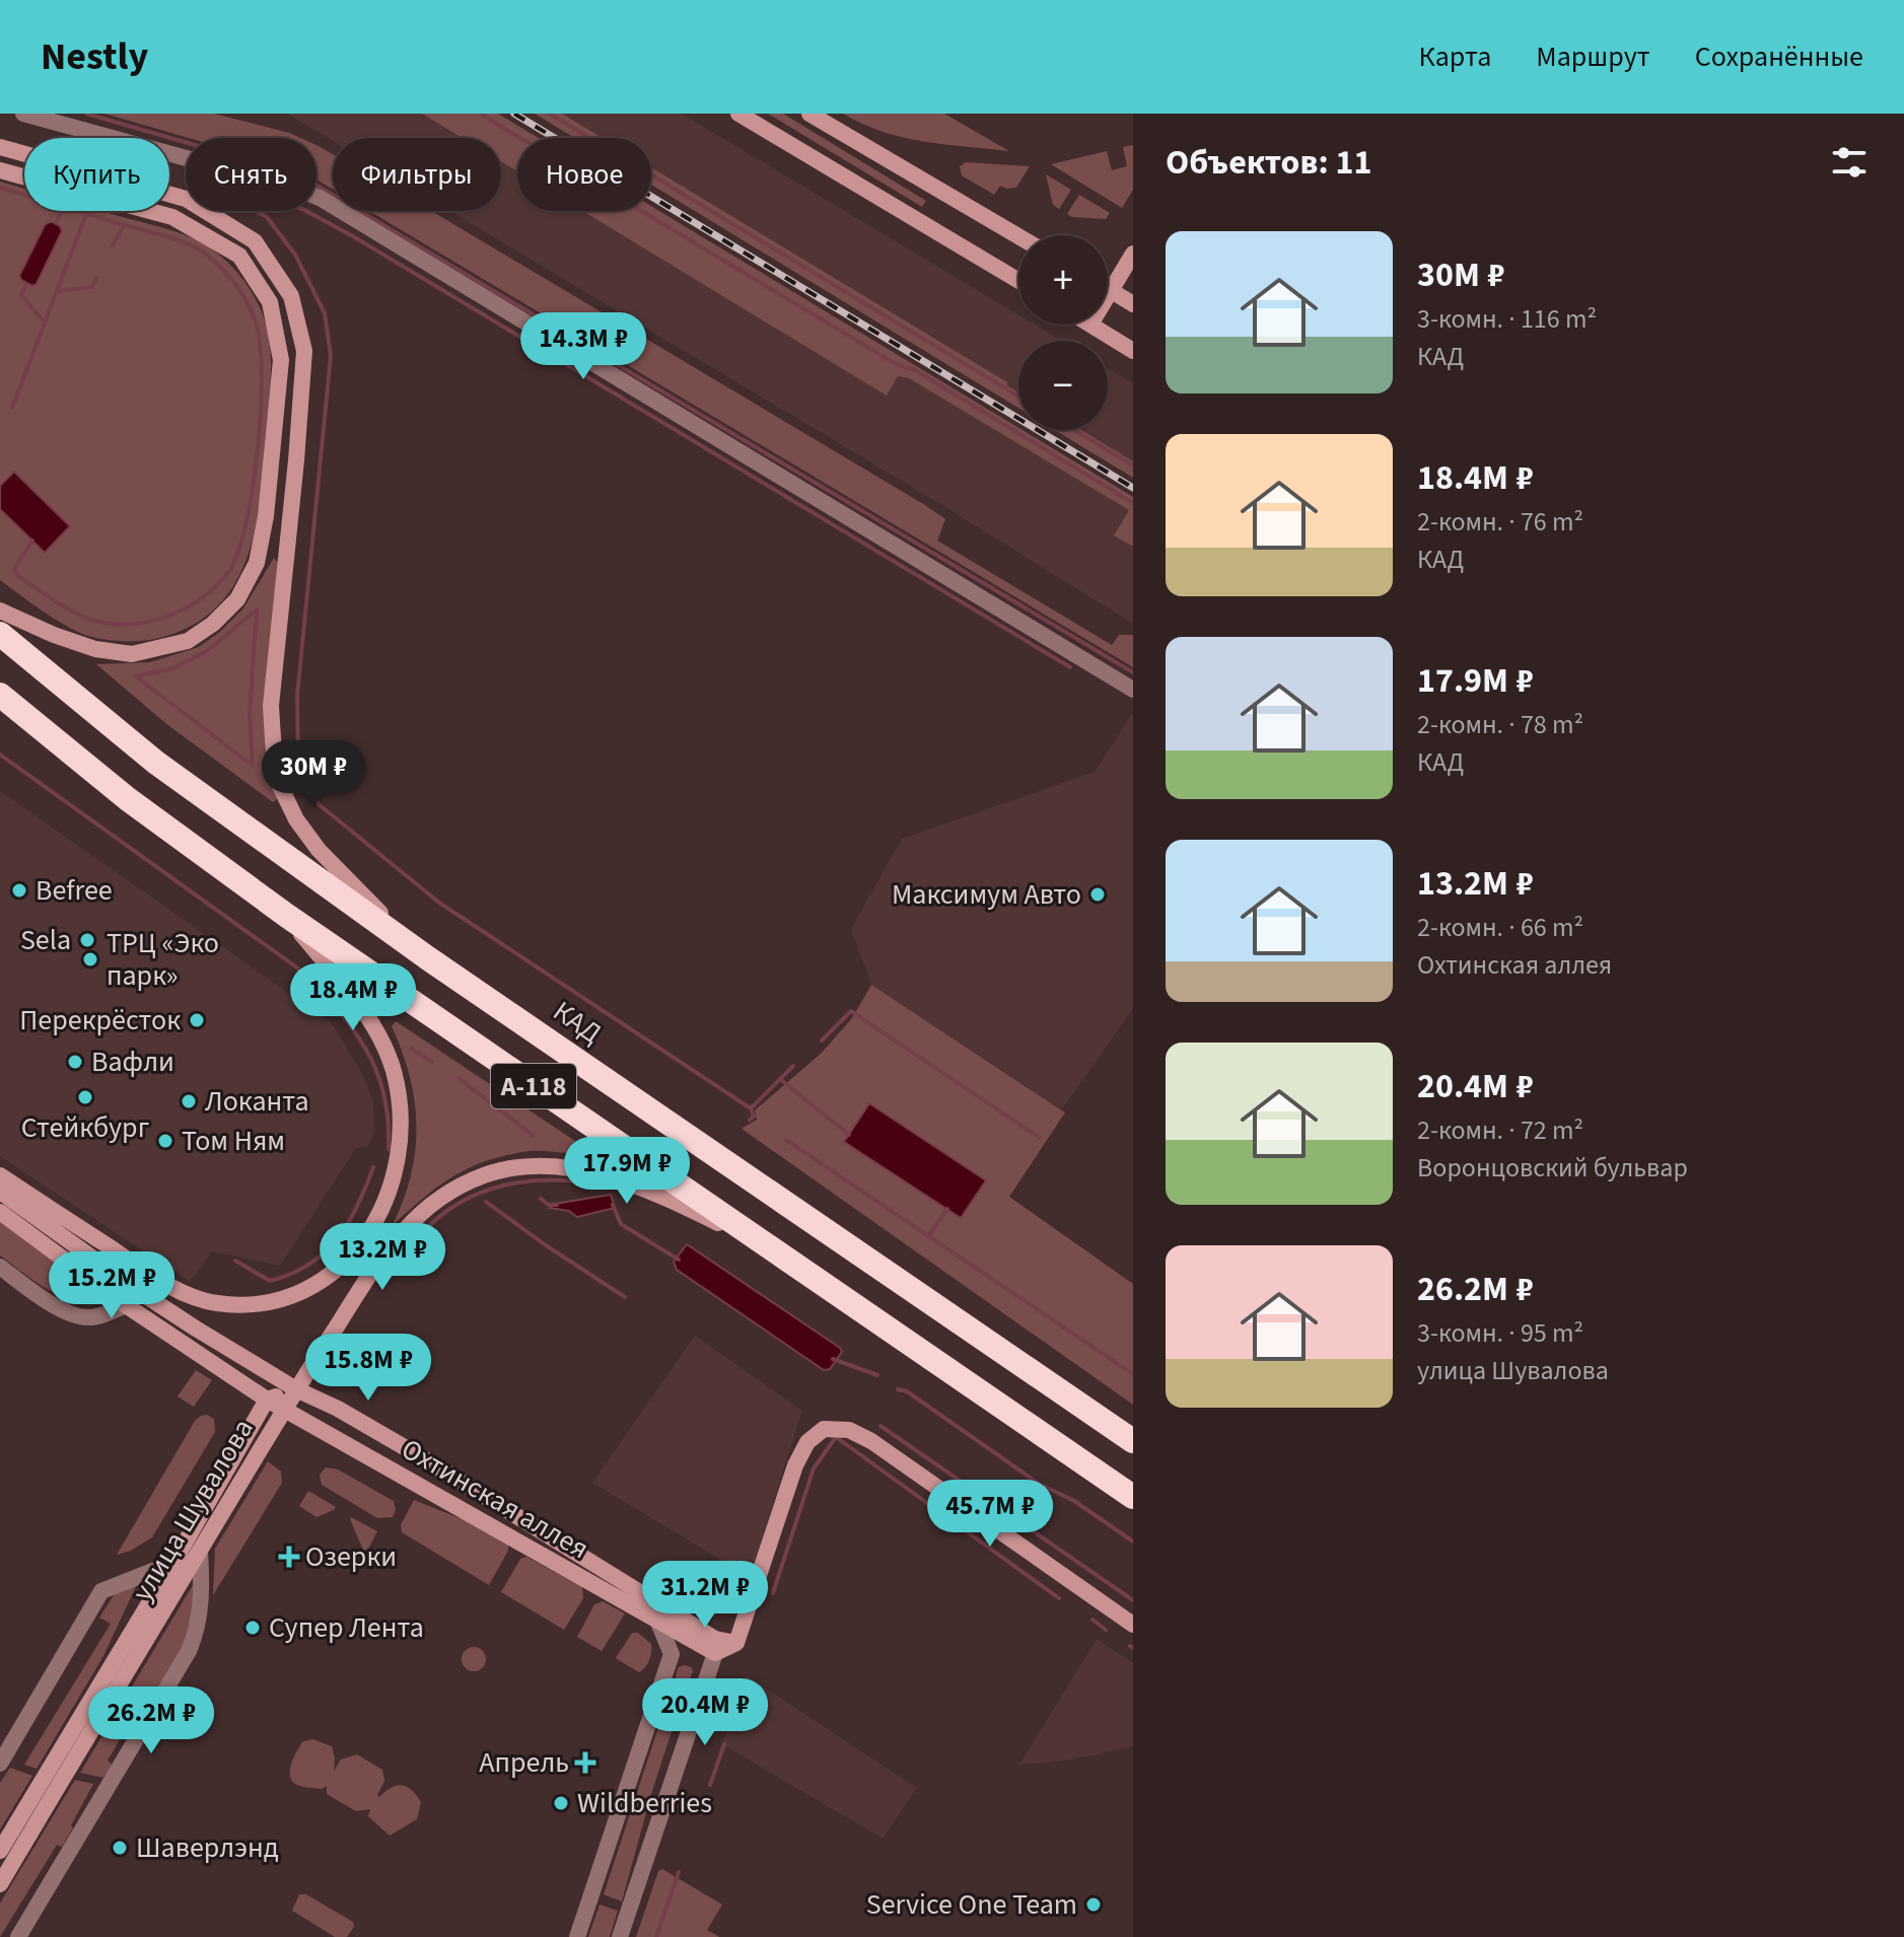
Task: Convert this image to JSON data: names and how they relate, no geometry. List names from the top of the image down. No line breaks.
{"streets":{"highway":["КАД","А-118"],"street":["Охтинская аллея","улица Шувалова"]},"crossings":[["Охтинская аллея","улица Шувалова"]],"places":{"other":["Befree","Максимум Авто","Sela","ТРЦ «Эко парк»","Перекрёсток","Вафли","Стейкбург","Локанта","Том Ням","Супер Лента","Wildberries","Шаверлэнд","Service One Team"],"health":["Озерки","Апрель"]},"page":{"header":"Nestly","nav":["Карта","Маршрут","Сохранённые"],"heading":"Объектов: 11","chip":["Купить","Снять","Фильтры","Новое"],"list":[{"name":"30M ₽","note":"3-комн. · 116 m² · КАД"},{"name":"18.4M ₽","note":"2-комн. · 76 m² · КАД"},{"name":"17.9M ₽","note":"2-комн. · 78 m² · КАД"},{"name":"13.2M ₽","note":"2-комн. · 66 m² · Охтинская аллея"},{"name":"20.4M ₽","note":"2-комн. · 72 m² · Воронцовский бульвар"},{"name":"26.2M ₽","note":"3-комн. · 95 m² · улица Шувалова"}],"map_buttons":["+","−"],"price":["14.3M ₽","30M ₽","18.4M ₽","17.9M ₽","13.2M ₽","15.2M ₽","15.8M ₽","45.7M ₽","31.2M ₽","20.4M ₽","26.2M ₽"]}}
